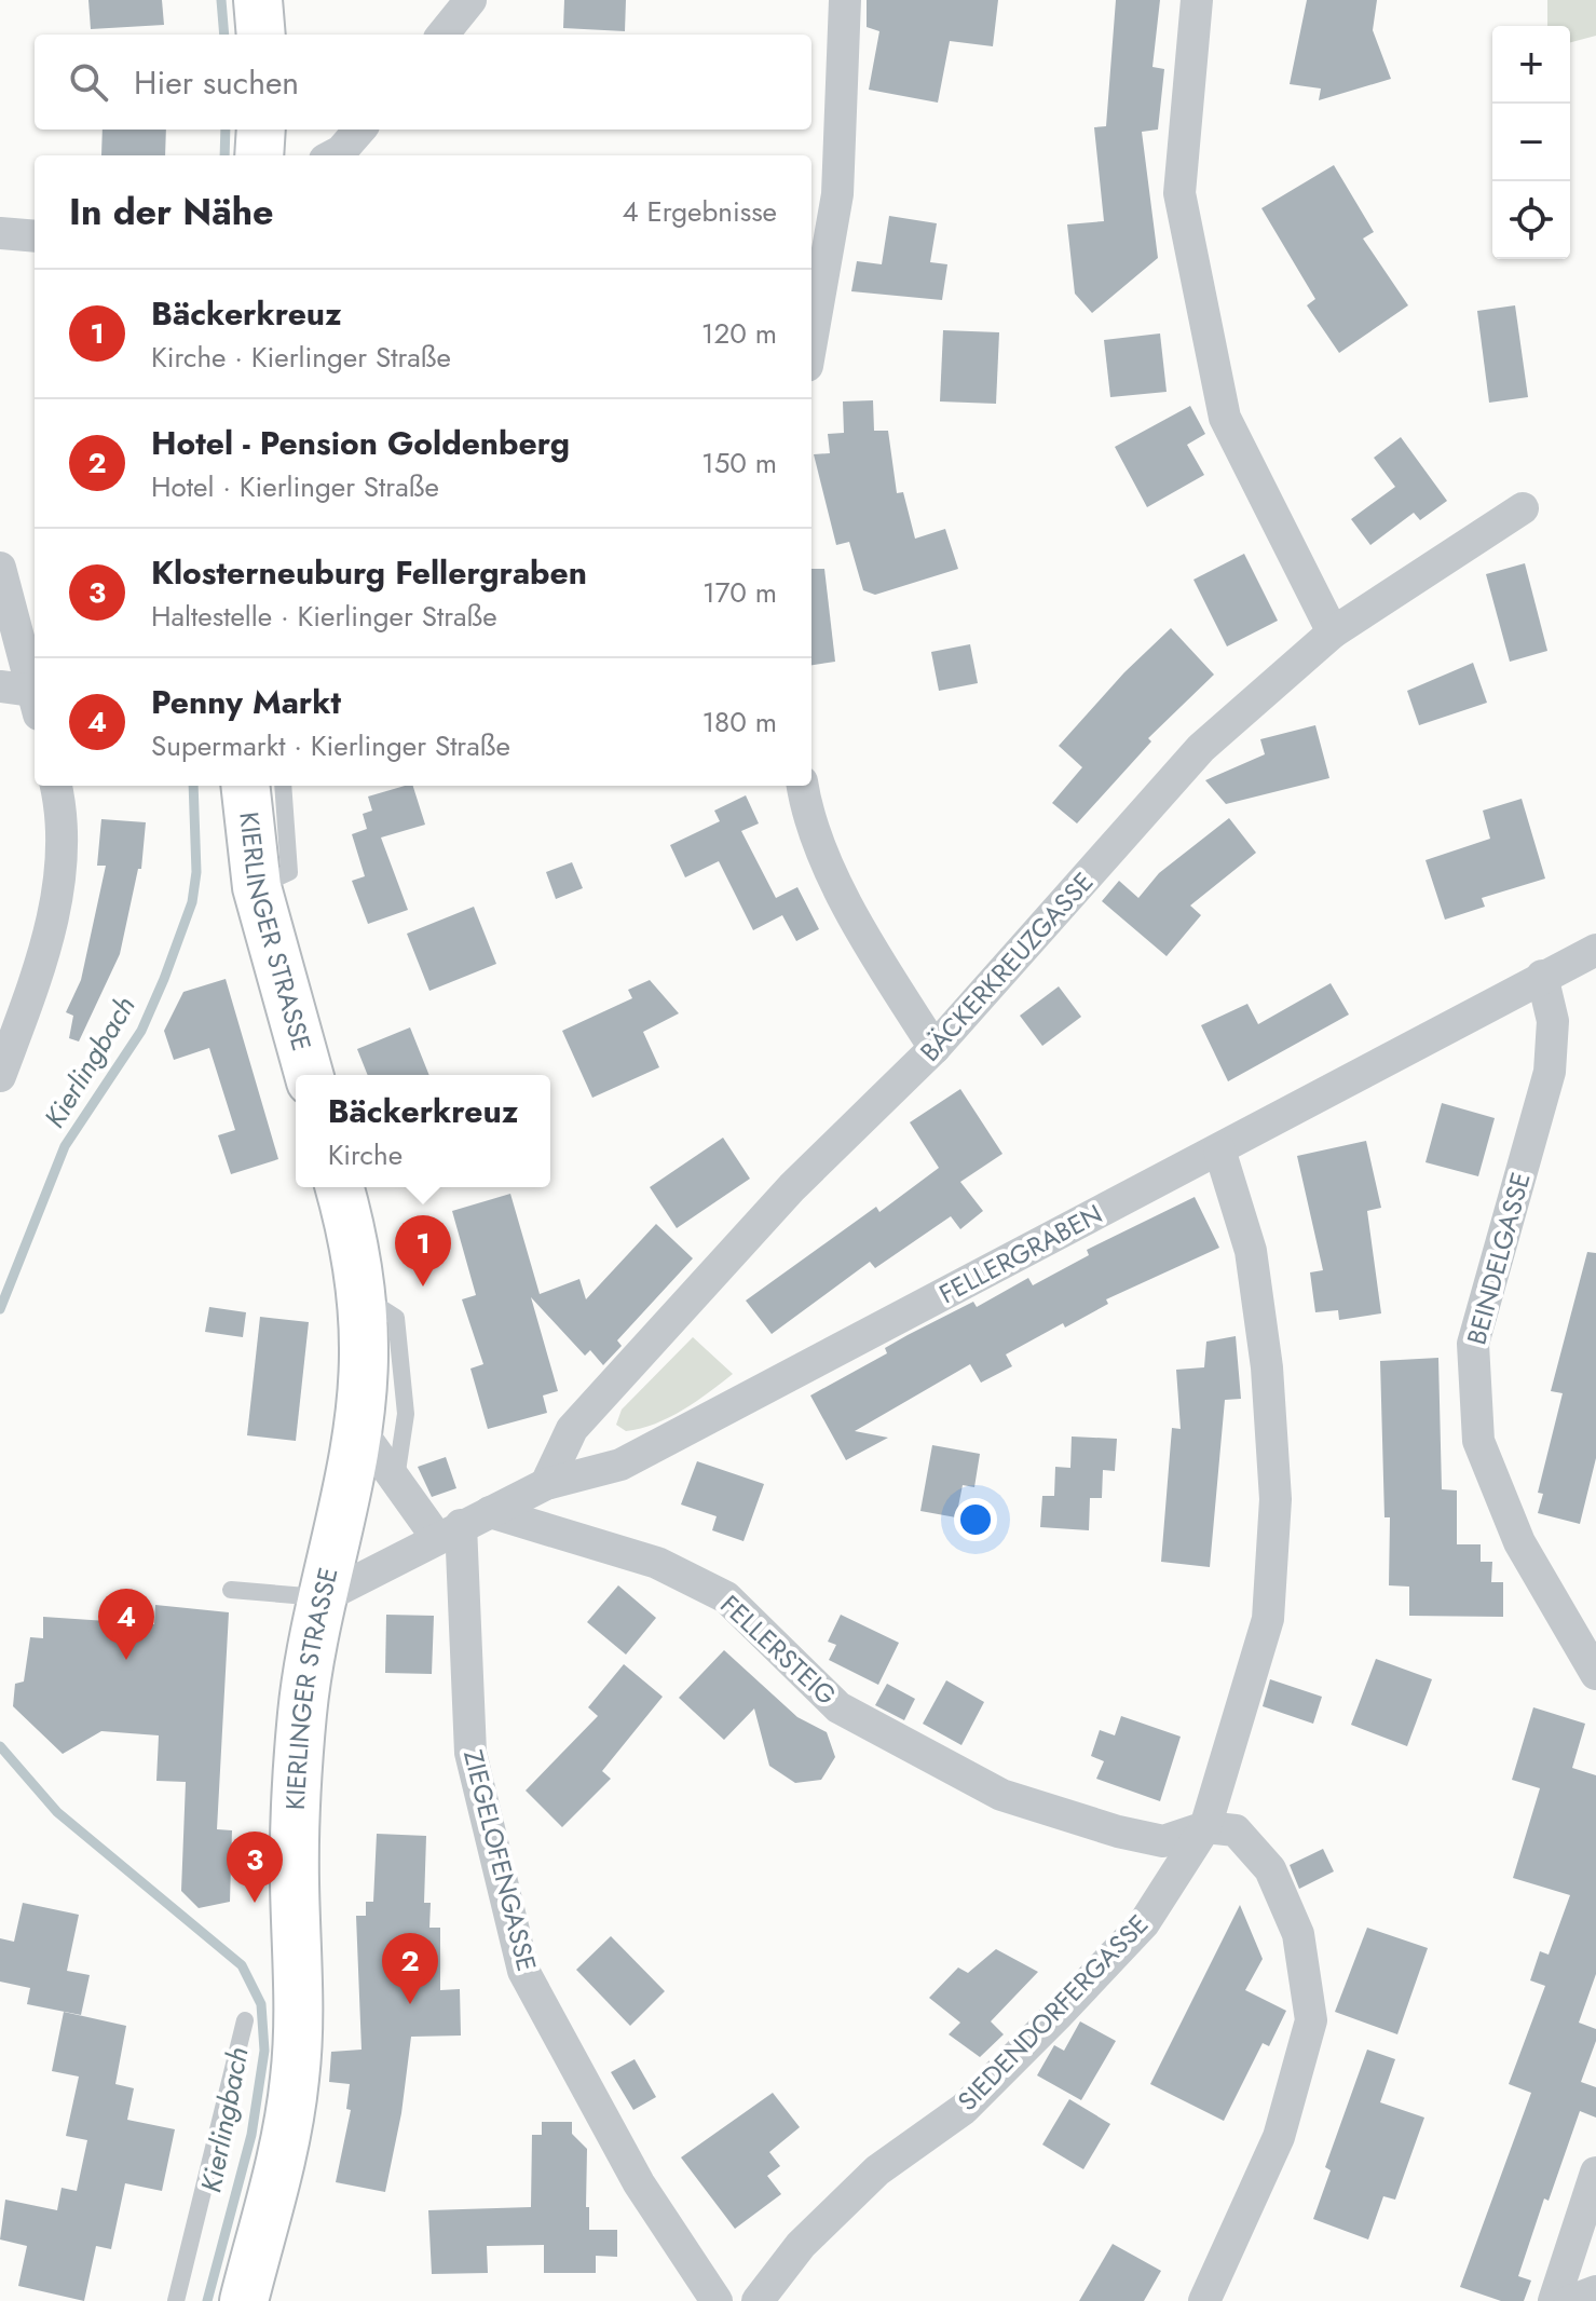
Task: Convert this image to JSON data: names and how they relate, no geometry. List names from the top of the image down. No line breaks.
{"streets":{"main road":["KIERLINGER STRASSE"],"street":["BÄCKERKREUZGASSE","FELLERGRABEN","BEINDELGASSE","FELLERSTEIG","ZIEGELOFENGASSE","SIEDENDORFERGASSE"]},"crossings":[["KIERLINGER STRASSE","FELLERGRABEN"],["BÄCKERKREUZGASSE","FELLERGRABEN"],["FELLERGRABEN","BEINDELGASSE"],["FELLERGRABEN","FELLERSTEIG"],["FELLERGRABEN","ZIEGELOFENGASSE"],["FELLERGRABEN","SIEDENDORFERGASSE"],["FELLERSTEIG","ZIEGELOFENGASSE"],["FELLERSTEIG","SIEDENDORFERGASSE"]],"water":["Kierlingbach"],"page":{"map_buttons":["+","−"],"search":"Hier suchen","heading":["In der Nähe","4 Ergebnisse"],"list":[{"mark":"1","name":"Bäckerkreuz","note":"Kirche · Kierlinger Straße","value":"120 m"},{"mark":"2","name":"Hotel - Pension Goldenberg","note":"Hotel · Kierlinger Straße","value":"150 m"},{"mark":"3","name":"Klosterneuburg Fellergraben","note":"Haltestelle · Kierlinger Straße","value":"170 m"},{"mark":"4","name":"Penny Markt","note":"Supermarkt · Kierlinger Straße","value":"180 m"}],"popup":["Bäckerkreuz","Kirche"],"pins":["1","4","3","2"]}}
